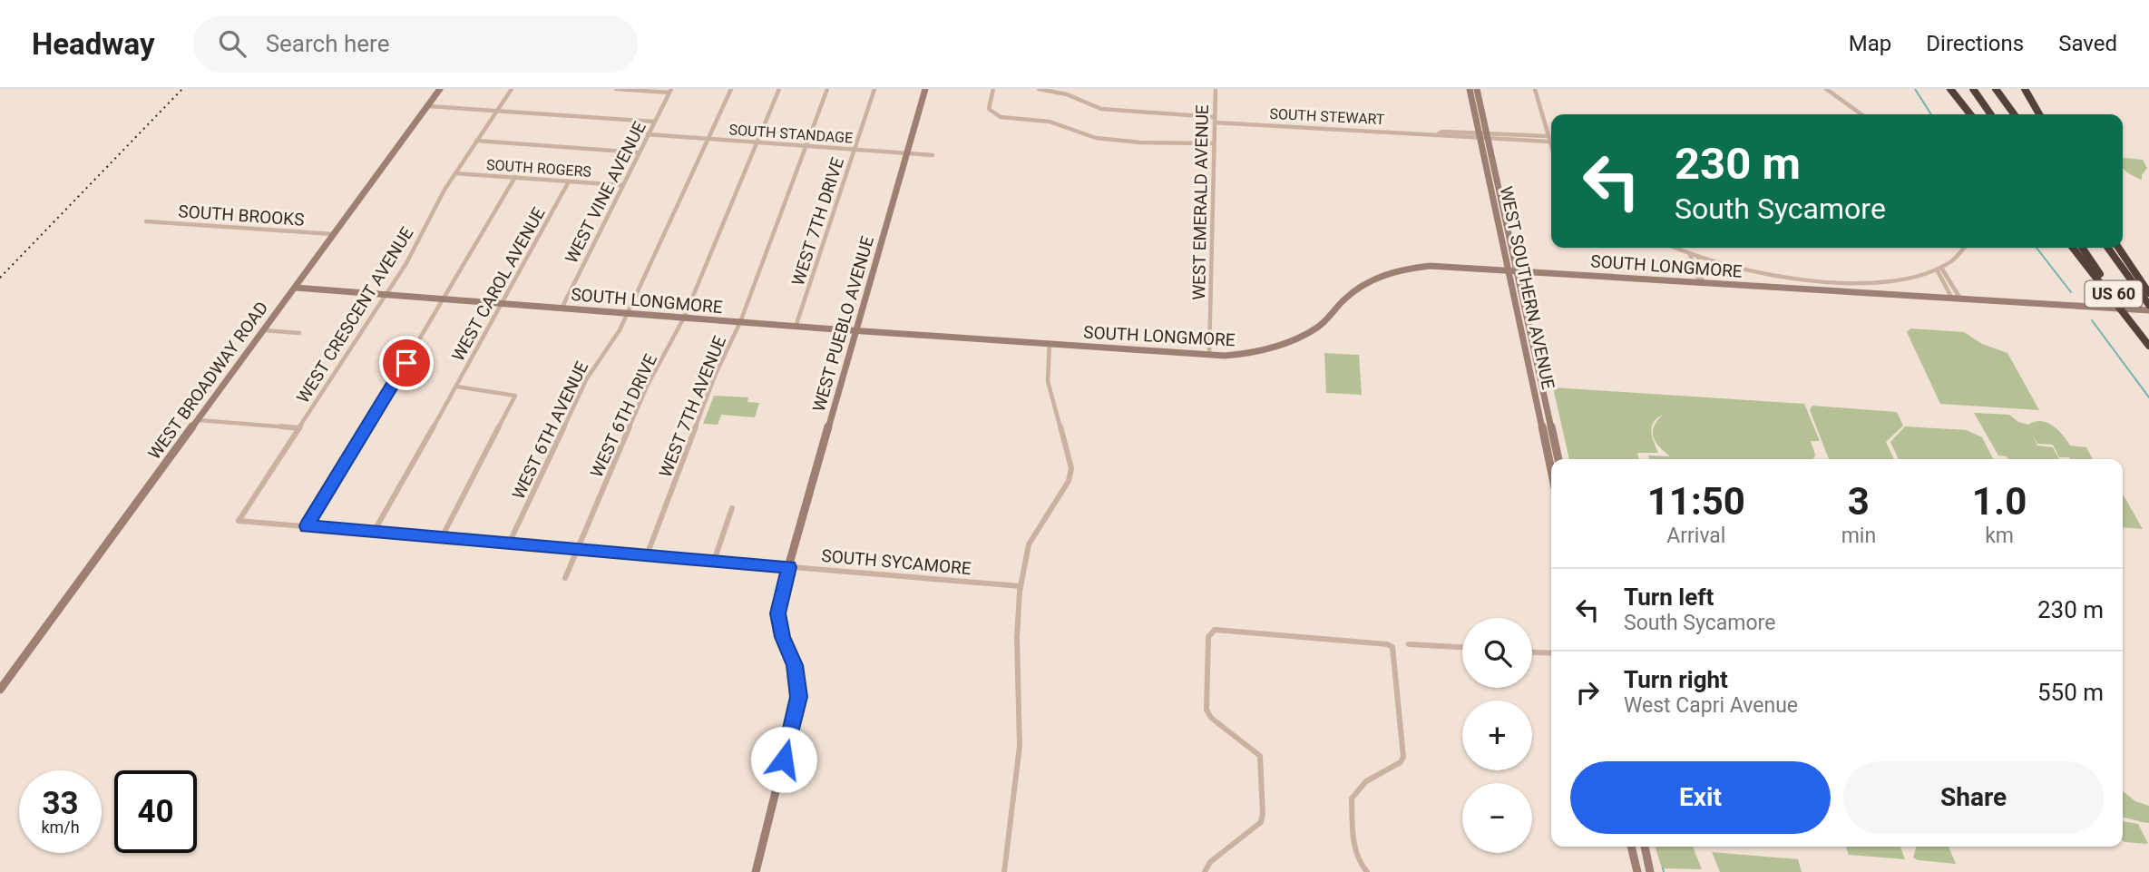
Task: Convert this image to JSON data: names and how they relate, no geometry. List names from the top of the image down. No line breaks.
{"streets":{"highway":["US 60"],"street":["SOUTH STEWART","SOUTH STANDAGE","SOUTH ROGERS","WEST VINE AVENUE","WEST EMERALD AVENUE","SOUTH BROOKS","WEST 7TH DRIVE","SOUTH LONGMORE","WEST CAROL AVENUE","WEST SOUTHERN AVENUE","WEST CRESCENT AVENUE","WEST PUEBLO AVENUE","WEST BROADWAY ROAD","WEST 7TH AVENUE","WEST 6TH DRIVE","WEST 6TH AVENUE","SOUTH SYCAMORE"]},"crossings":[["SOUTH STEWART","WEST EMERALD AVENUE"],["SOUTH STEWART","WEST SOUTHERN AVENUE"],["SOUTH STANDAGE","WEST VINE AVENUE"],["SOUTH STANDAGE","WEST 7TH DRIVE"],["SOUTH STANDAGE","WEST PUEBLO AVENUE"],["SOUTH STANDAGE","WEST 7TH AVENUE"],["SOUTH STANDAGE","WEST 6TH DRIVE"],["SOUTH STANDAGE","WEST 6TH AVENUE"],["SOUTH ROGERS","WEST VINE AVENUE"],["SOUTH ROGERS","WEST CAROL AVENUE"],["SOUTH ROGERS","WEST CRESCENT AVENUE"],["WEST VINE AVENUE","SOUTH LONGMORE"],["WEST EMERALD AVENUE","SOUTH LONGMORE"],["SOUTH BROOKS","WEST BROADWAY ROAD"],["WEST 7TH DRIVE","SOUTH LONGMORE"],["SOUTH LONGMORE","WEST CAROL AVENUE"],["SOUTH LONGMORE","WEST SOUTHERN AVENUE"],["SOUTH LONGMORE","US 60"],["SOUTH LONGMORE","WEST CRESCENT AVENUE"],["SOUTH LONGMORE","WEST PUEBLO AVENUE"],["SOUTH LONGMORE","WEST BROADWAY ROAD"],["SOUTH LONGMORE","WEST 7TH AVENUE"],["SOUTH LONGMORE","WEST 6TH DRIVE"],["SOUTH LONGMORE","WEST 6TH AVENUE"],["WEST CAROL AVENUE","SOUTH SYCAMORE"],["WEST CRESCENT AVENUE","SOUTH SYCAMORE"],["WEST PUEBLO AVENUE","SOUTH SYCAMORE"],["WEST 7TH AVENUE","SOUTH SYCAMORE"],["WEST 6TH DRIVE","SOUTH SYCAMORE"],["WEST 6TH AVENUE","SOUTH SYCAMORE"]],"page":{"header":"Headway","search":"Search here","nav":["Map","Directions","Saved"],"turn":["230 m","South Sycamore"],"eta":["11:50","Arrival","3","min","1.0","km"],"list":[{"name":"Turn left","note":"South Sycamore","value":"230 m"},{"name":"Turn right","note":"West Capri Avenue","value":"550 m"}],"map_buttons":["+","−"],"buttons":["Exit","Share"],"speed":"33 km/h","limit":"40"}}
